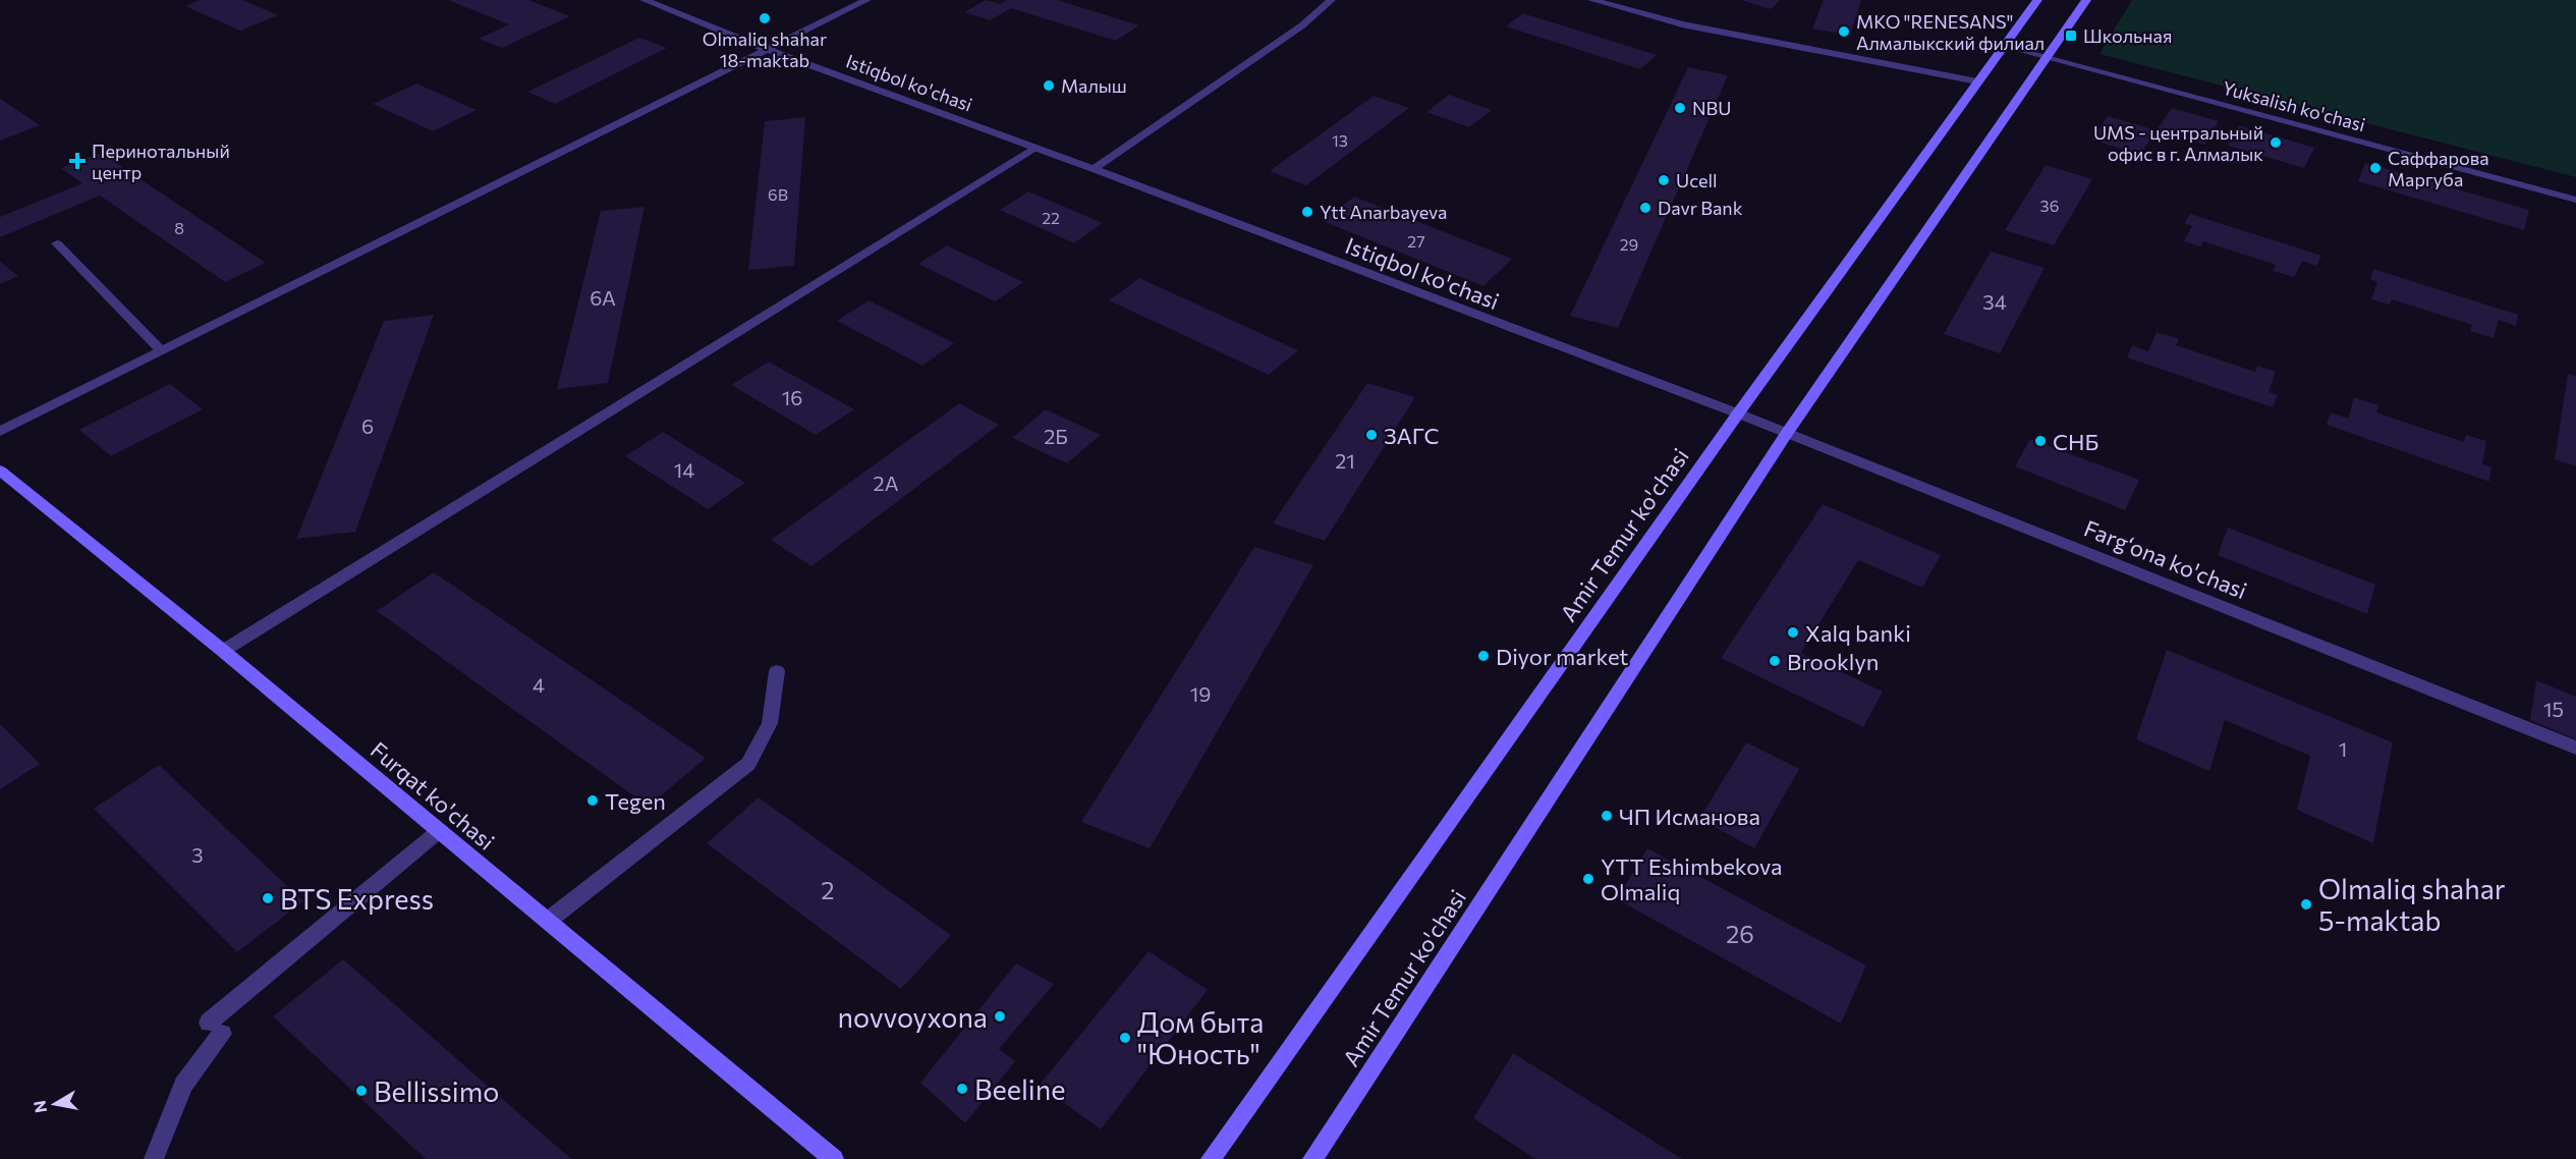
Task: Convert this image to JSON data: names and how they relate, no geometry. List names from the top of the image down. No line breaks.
{"streets":{"main road":["Amir Temur ko'chasi","Furqat ko'chasi"],"street":["Istiqbol ko'chasi","Yuksalish ko'chasi","Farg‘ona ko'chasi"]},"crossings":[["Istiqbol ko'chasi","Amir Temur ko'chasi"],["Istiqbol ko'chasi","Farg‘ona ko'chasi"],["Yuksalish ko'chasi","Amir Temur ko'chasi"],["Amir Temur ko'chasi","Farg‘ona ko'chasi"]],"places":{"other":["Olmaliq shahar 18-maktab","МКО \"RENESANS\" Алмалыкский филиал","Малыш","NBU","UMS - центральный офис в г. Алмалык","Саффарова Маргуба","Ucell","Davr Bank","Ytt Anarbayeva","ЗАГС","СНБ","Xalq banki","Diyor market","Brooklyn","Tegen","ЧП Исманова","YTT Eshimbekova Olmaliq","BTS Express","Olmaliq shahar 5-maktab","novvoyxona","Дом быта \"Юность\"","Beeline","Bellissimo"],"transit":["Школьная"],"health":["Перинотальный центр"]},"house_numbers":["13","6B","36","22","8","27","29","6А","34","16","6","2Б","21","14","2А","4","19","15","1","3","2","26"],"north":"left"}
